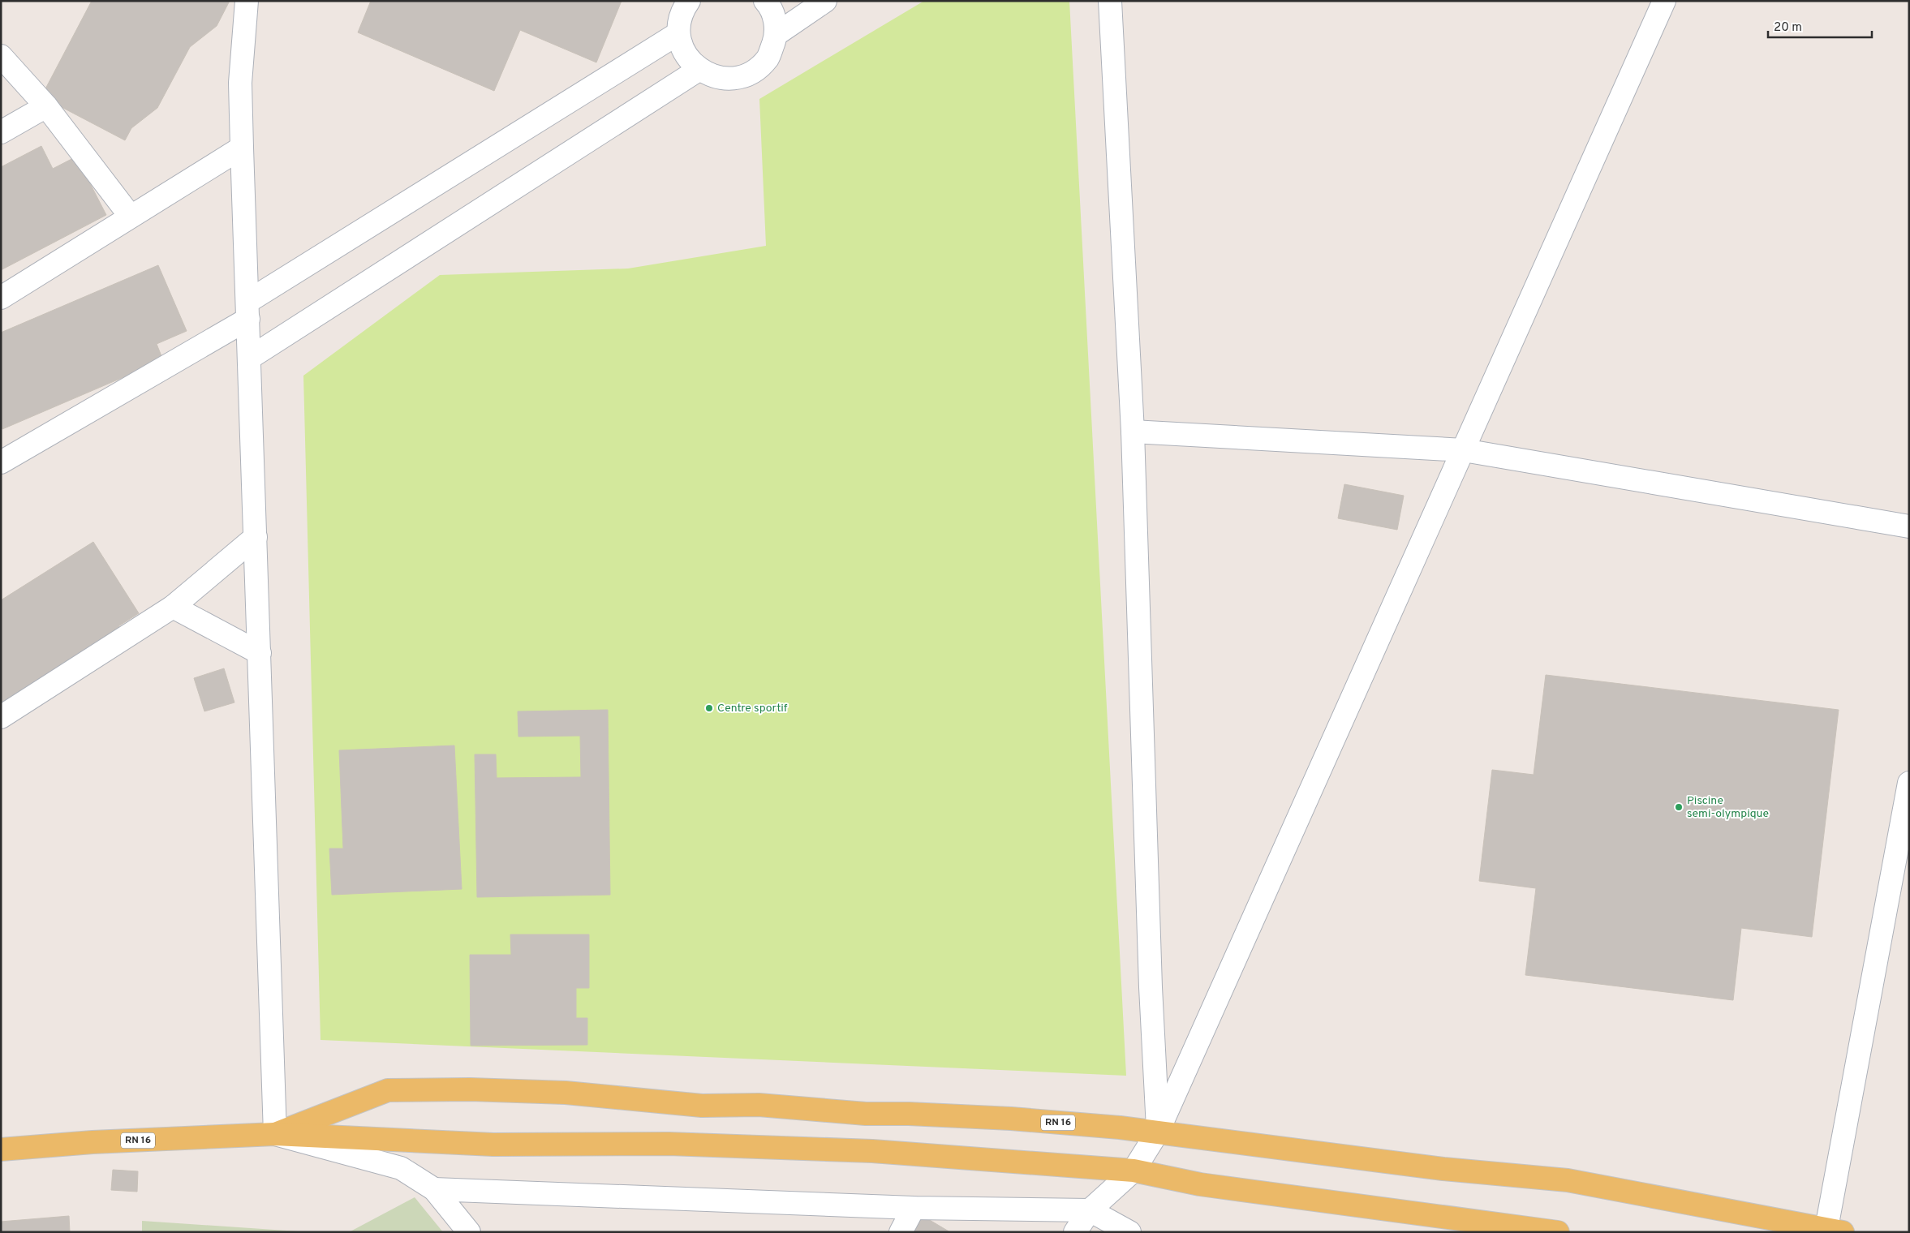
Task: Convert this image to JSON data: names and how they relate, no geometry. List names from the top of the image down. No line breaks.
{"streets":{"main road":["RN 16"]},"places":["Centre sportif","Piscine semi-olympique"],"scale_bar":"20 m"}
